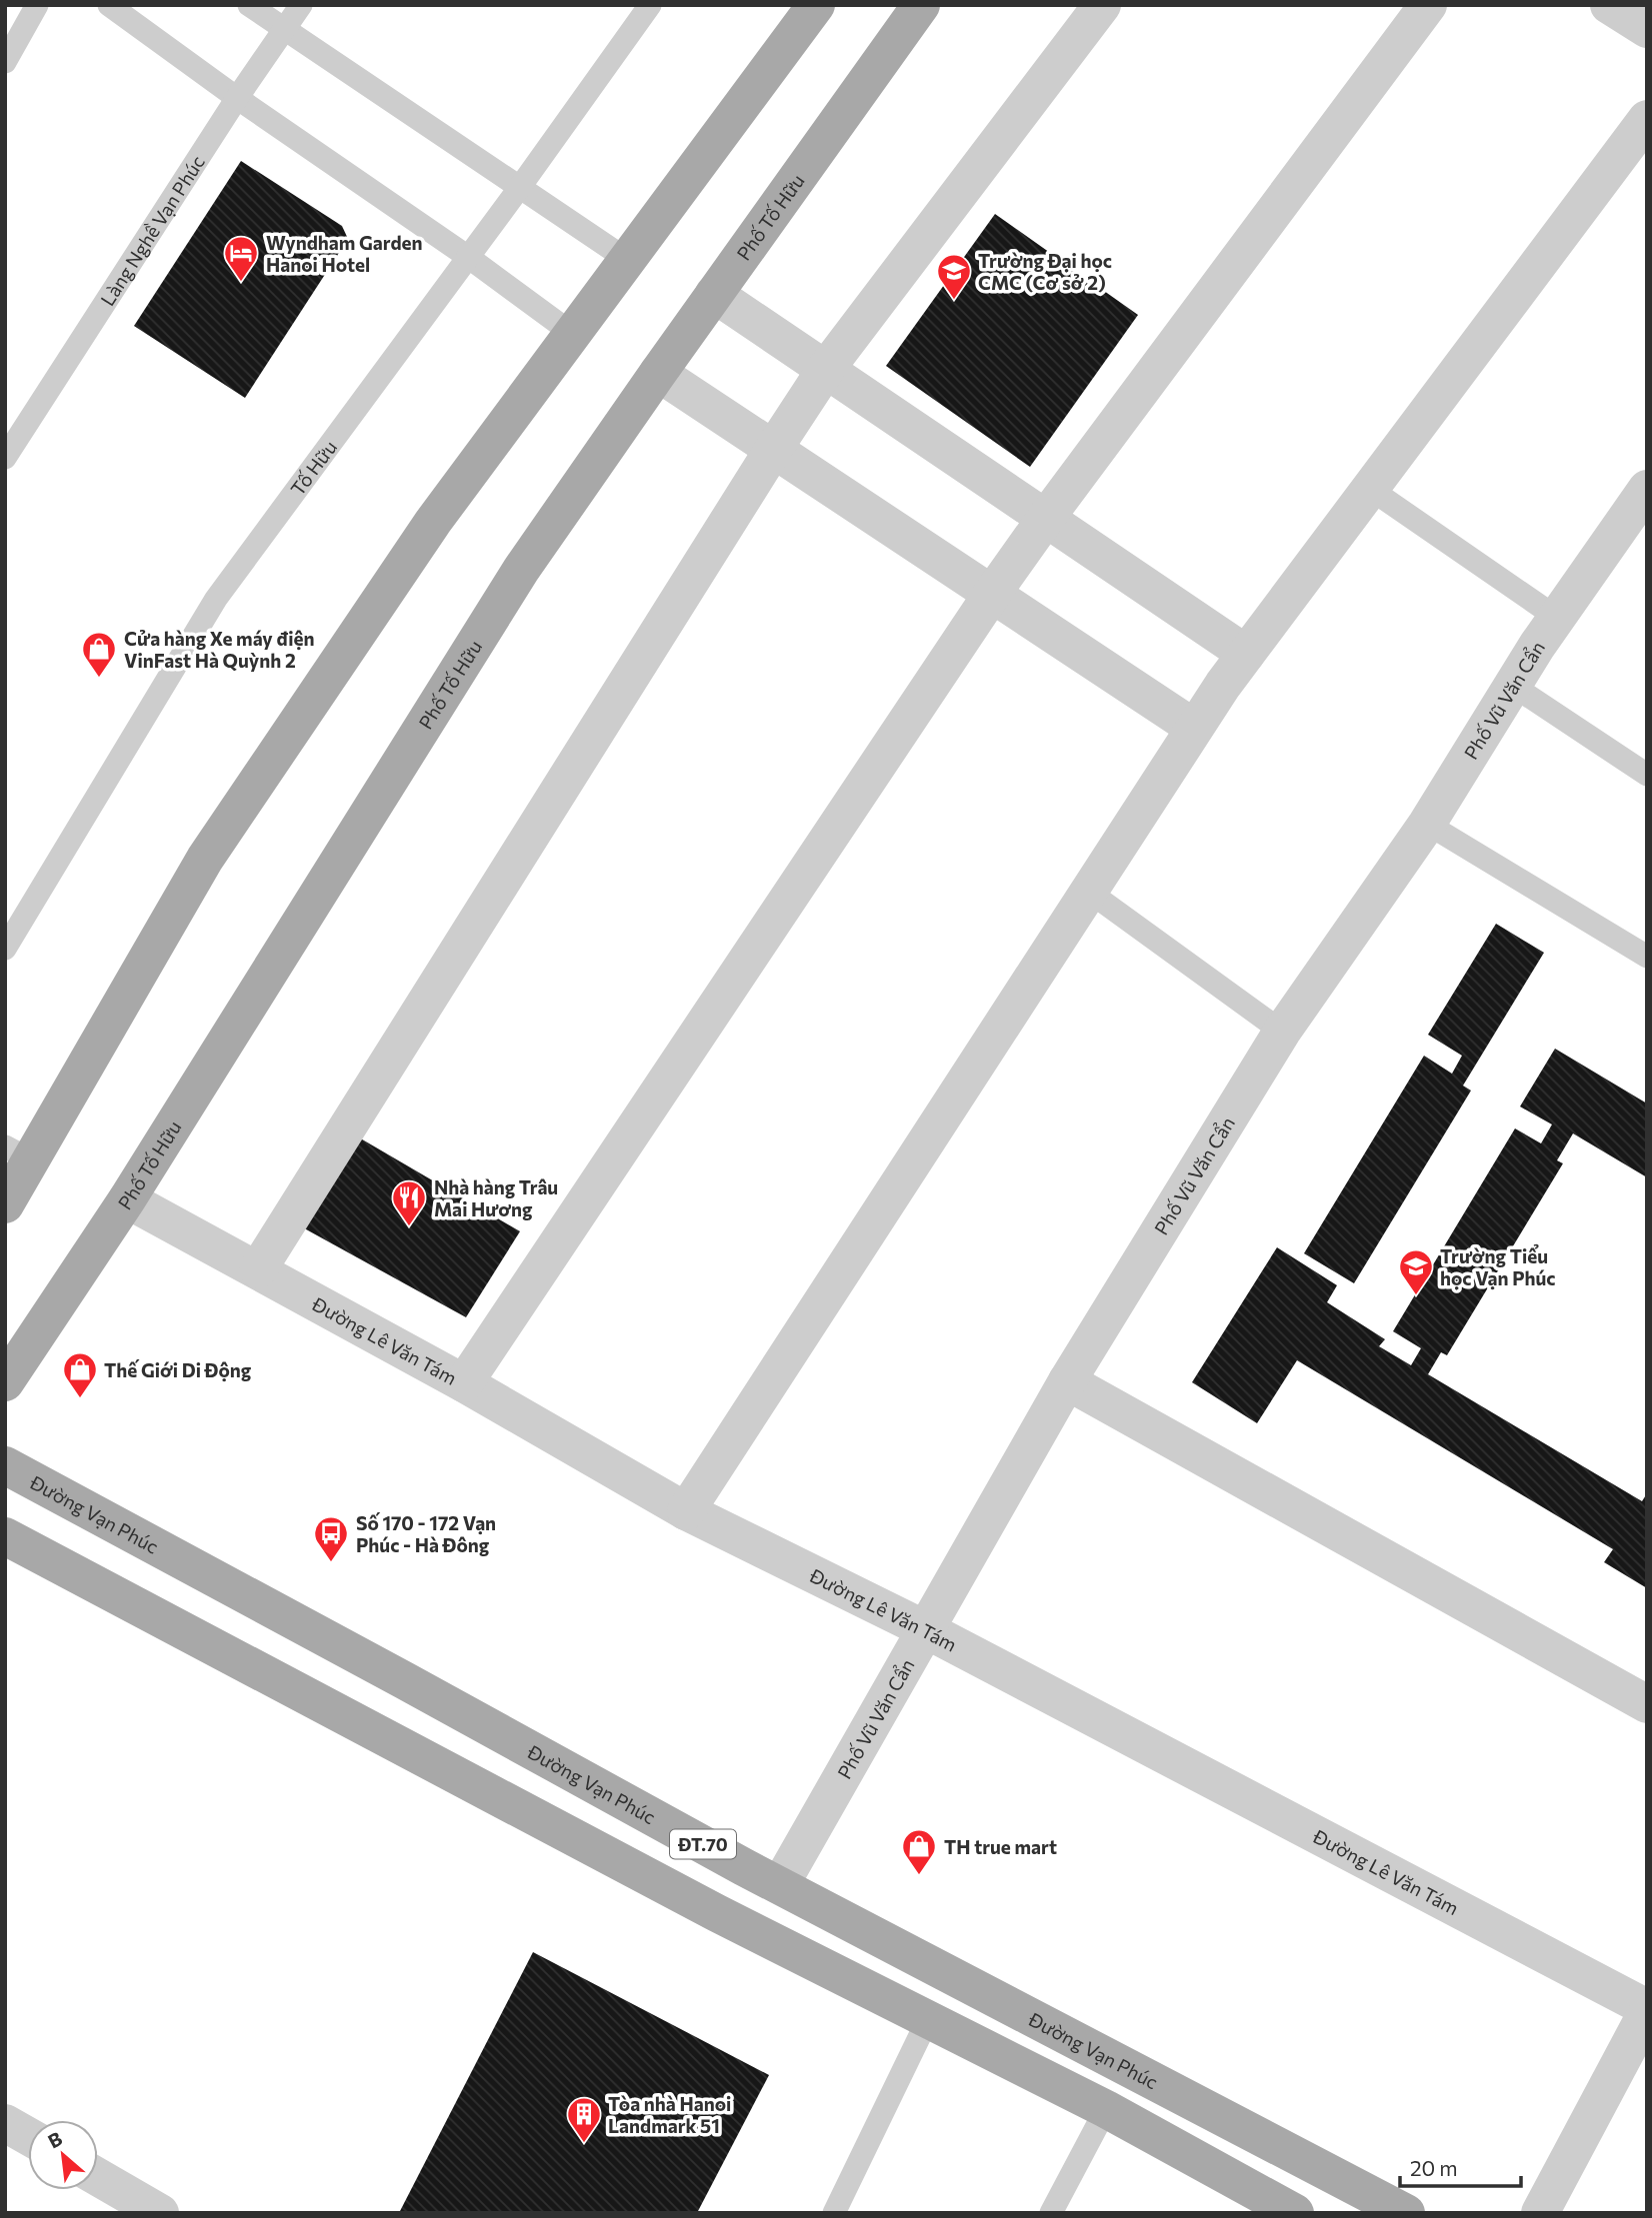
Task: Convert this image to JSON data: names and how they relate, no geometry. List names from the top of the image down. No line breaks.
{"streets":{"main road":["Phố Tố Hữu","Đường Vạn Phúc","ĐT.70"],"street":["Phố Vũ Văn Cẩn","Đường Lê Văn Tám"],"lane":["Làng Nghề Vạn Phúc","Tố Hữu"]},"crossings":[["Phố Tố Hữu","Đường Lê Văn Tám"],["Phố Vũ Văn Cẩn","Đường Lê Văn Tám"],["Phố Vũ Văn Cẩn","Đường Vạn Phúc"]],"places":{"hotel":["Wyndham Garden Hanoi Hotel"],"school or university":["Trường Đại học CMC (Cơ sở 2)","Trường Tiểu học Vạn Phúc"],"shop":["Cửa hàng Xe máy điện VinFast Hà Quỳnh 2","Thế Giới Di Động","TH true mart"],"restaurant":["Nhà hàng Trâu Mai Hương"],"bus stop":["Số 170 - 172 Vạn Phúc - Hà Đông"],"building":["Tòa nhà Hanoi Landmark 51"]},"scale_bar":"20 m","north":"top left"}
